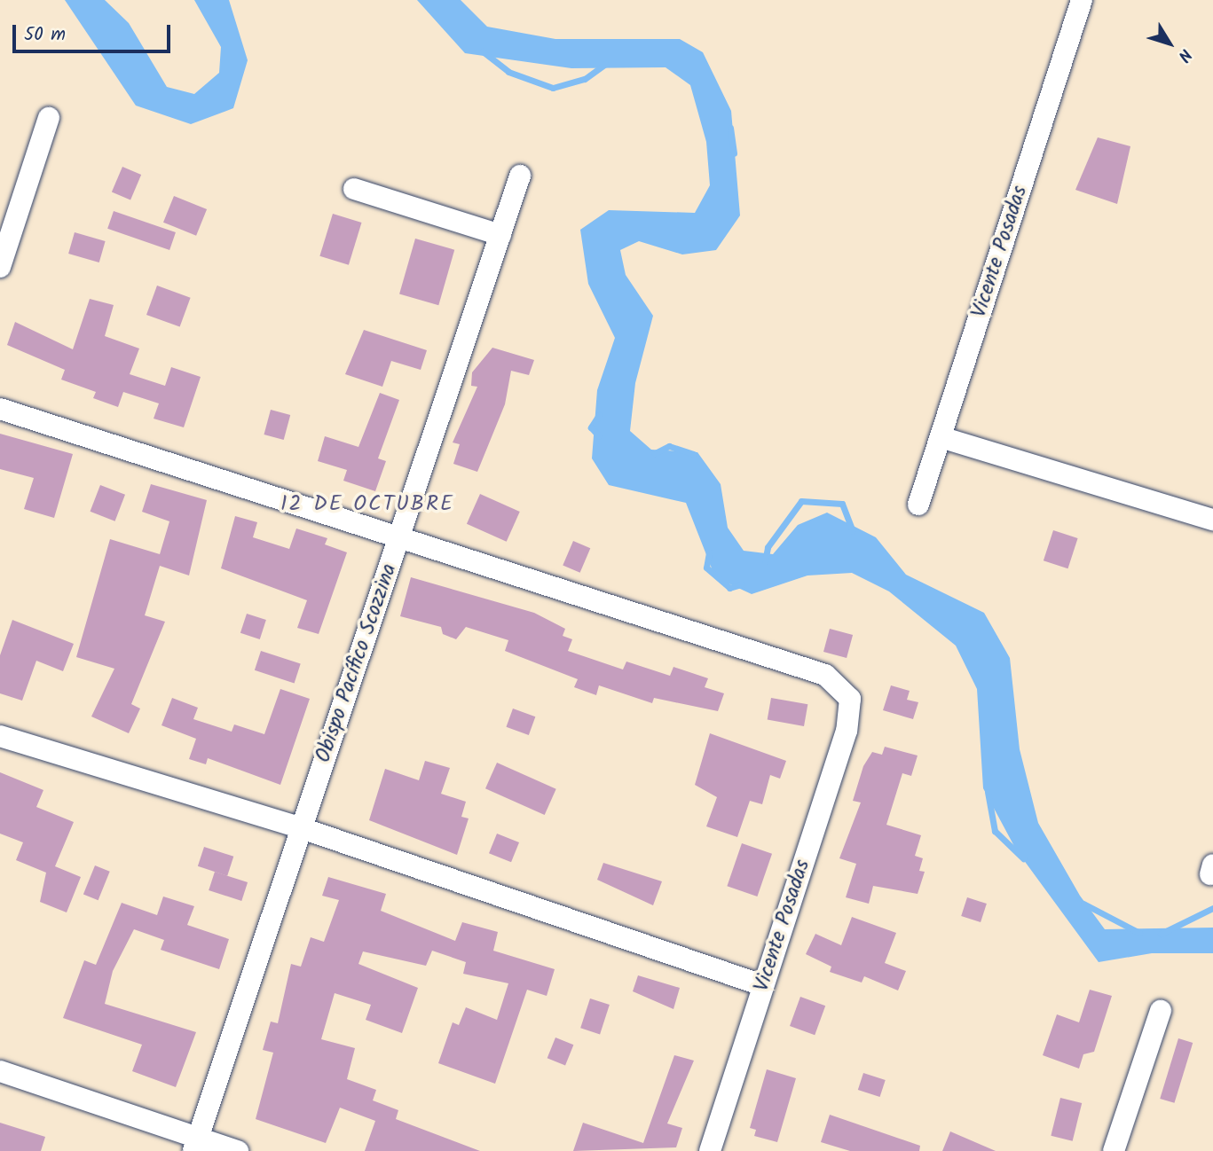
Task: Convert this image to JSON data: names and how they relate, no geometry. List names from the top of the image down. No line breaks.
{"streets":{"street":["Vicente Posadas","Obispo Pacífico Scozzina"]},"crossings":[["Vicente Posadas","Obispo Pacífico Scozzina"]],"districts":["12 DE OCTUBRE"],"scale_bar":"50 m","north":"bottom right"}
